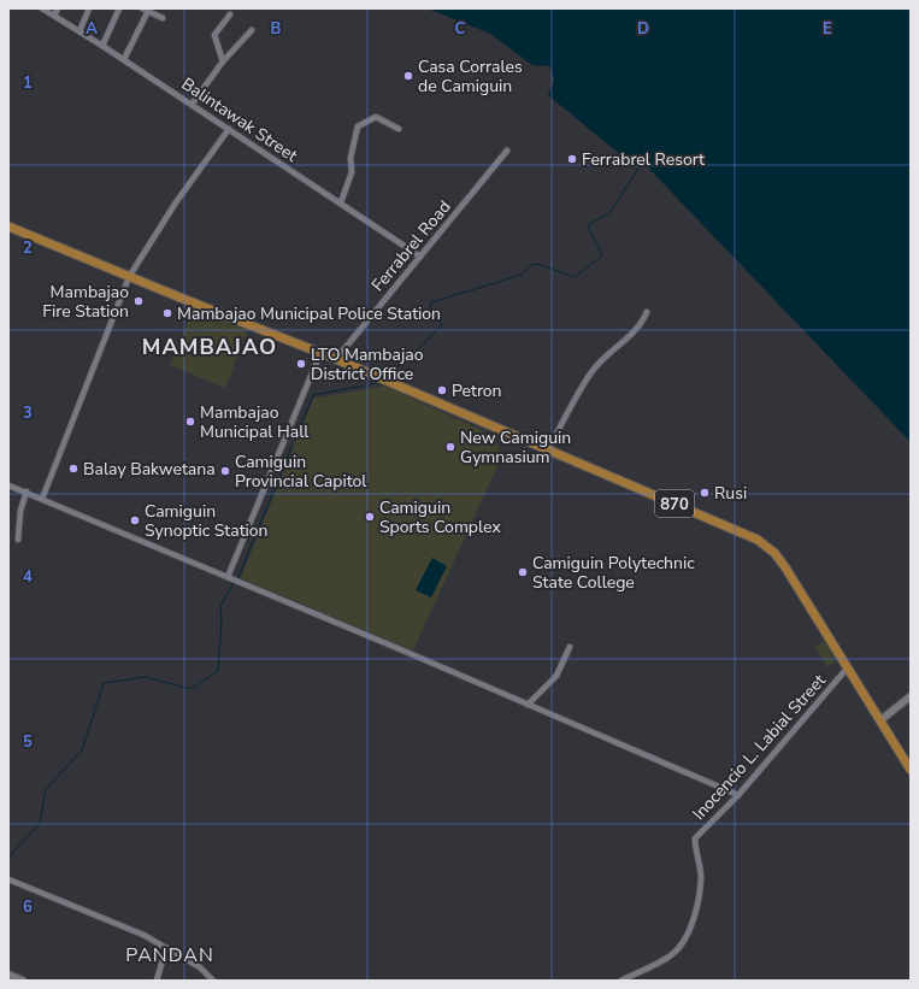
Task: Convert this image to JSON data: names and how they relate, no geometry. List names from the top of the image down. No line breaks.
{"streets":{"main road":["870"],"street":["Balintawak Street","Ferrabrel Road","Inocencio L. Labial Street"]},"crossings":[["Balintawak Street","Ferrabrel Road"],["Ferrabrel Road","870"],["870","Inocencio L. Labial Street"]],"districts":["MAMBAJAO","PANDAN"],"places":["Casa Corrales de Camiguin","Ferrabrel Resort","Mambajao Fire Station","Mambajao Municipal Police Station","LTO Mambajao District Office","Petron","Mambajao Municipal Hall","New Camiguin Gymnasium","Balay Bakwetana","Camiguin Provincial Capitol","Rusi","Camiguin Sports Complex","Camiguin Synoptic Station","Camiguin Polytechnic State College"],"grid":{"columns":["A","B","C","D","E"],"rows":["1","2","3","4","5","6"]}}
